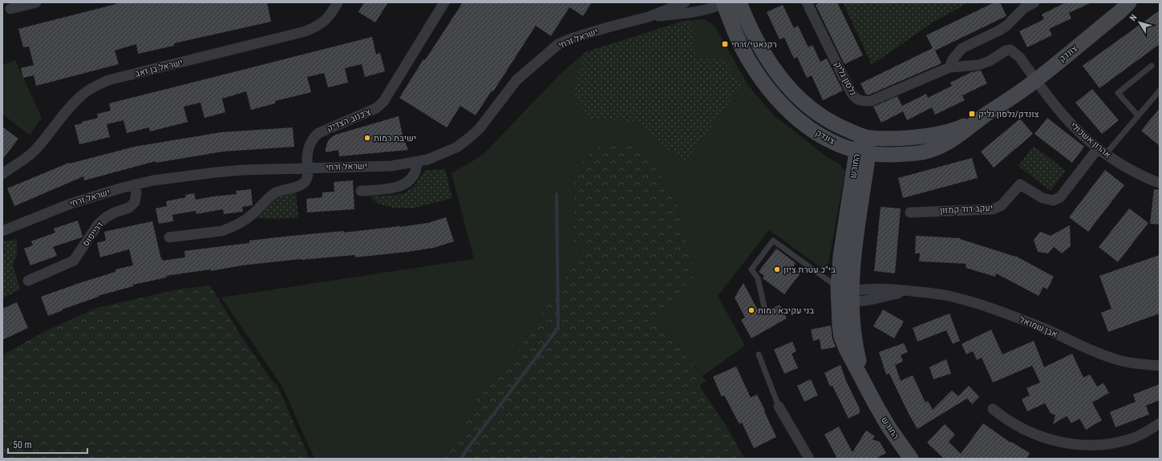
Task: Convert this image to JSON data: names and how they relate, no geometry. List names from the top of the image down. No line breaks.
{"streets":{"street":["ישראל זרחי","צונדק","ישראל בן זאב","נלסון גליק","צ'כנוב הצדיק","אהרון אשכולי","החורש","יעקב דוד קמזון","דרייפוס","אבן שמואל"]},"crossings":[["ישראל זרחי","צונדק"],["ישראל זרחי","צ'כנוב הצדיק"],["ישראל זרחי","דרייפוס"],["צונדק","נלסון גליק"],["צונדק","אהרון אשכולי"],["צונדק","החורש"],["נלסון גליק","אהרון אשכולי"],["אהרון אשכולי","יעקב דוד קמזון"],["החורש","אבן שמואל"]],"places":{"transit":["רקנאטי/זרחי","צונדק/נלסון גליק"],"other":["ישיבת רמות","בי\"כ עטרת ציון","בני עקיבא רמות"]},"scale_bar":"50 m","north":"top left"}
